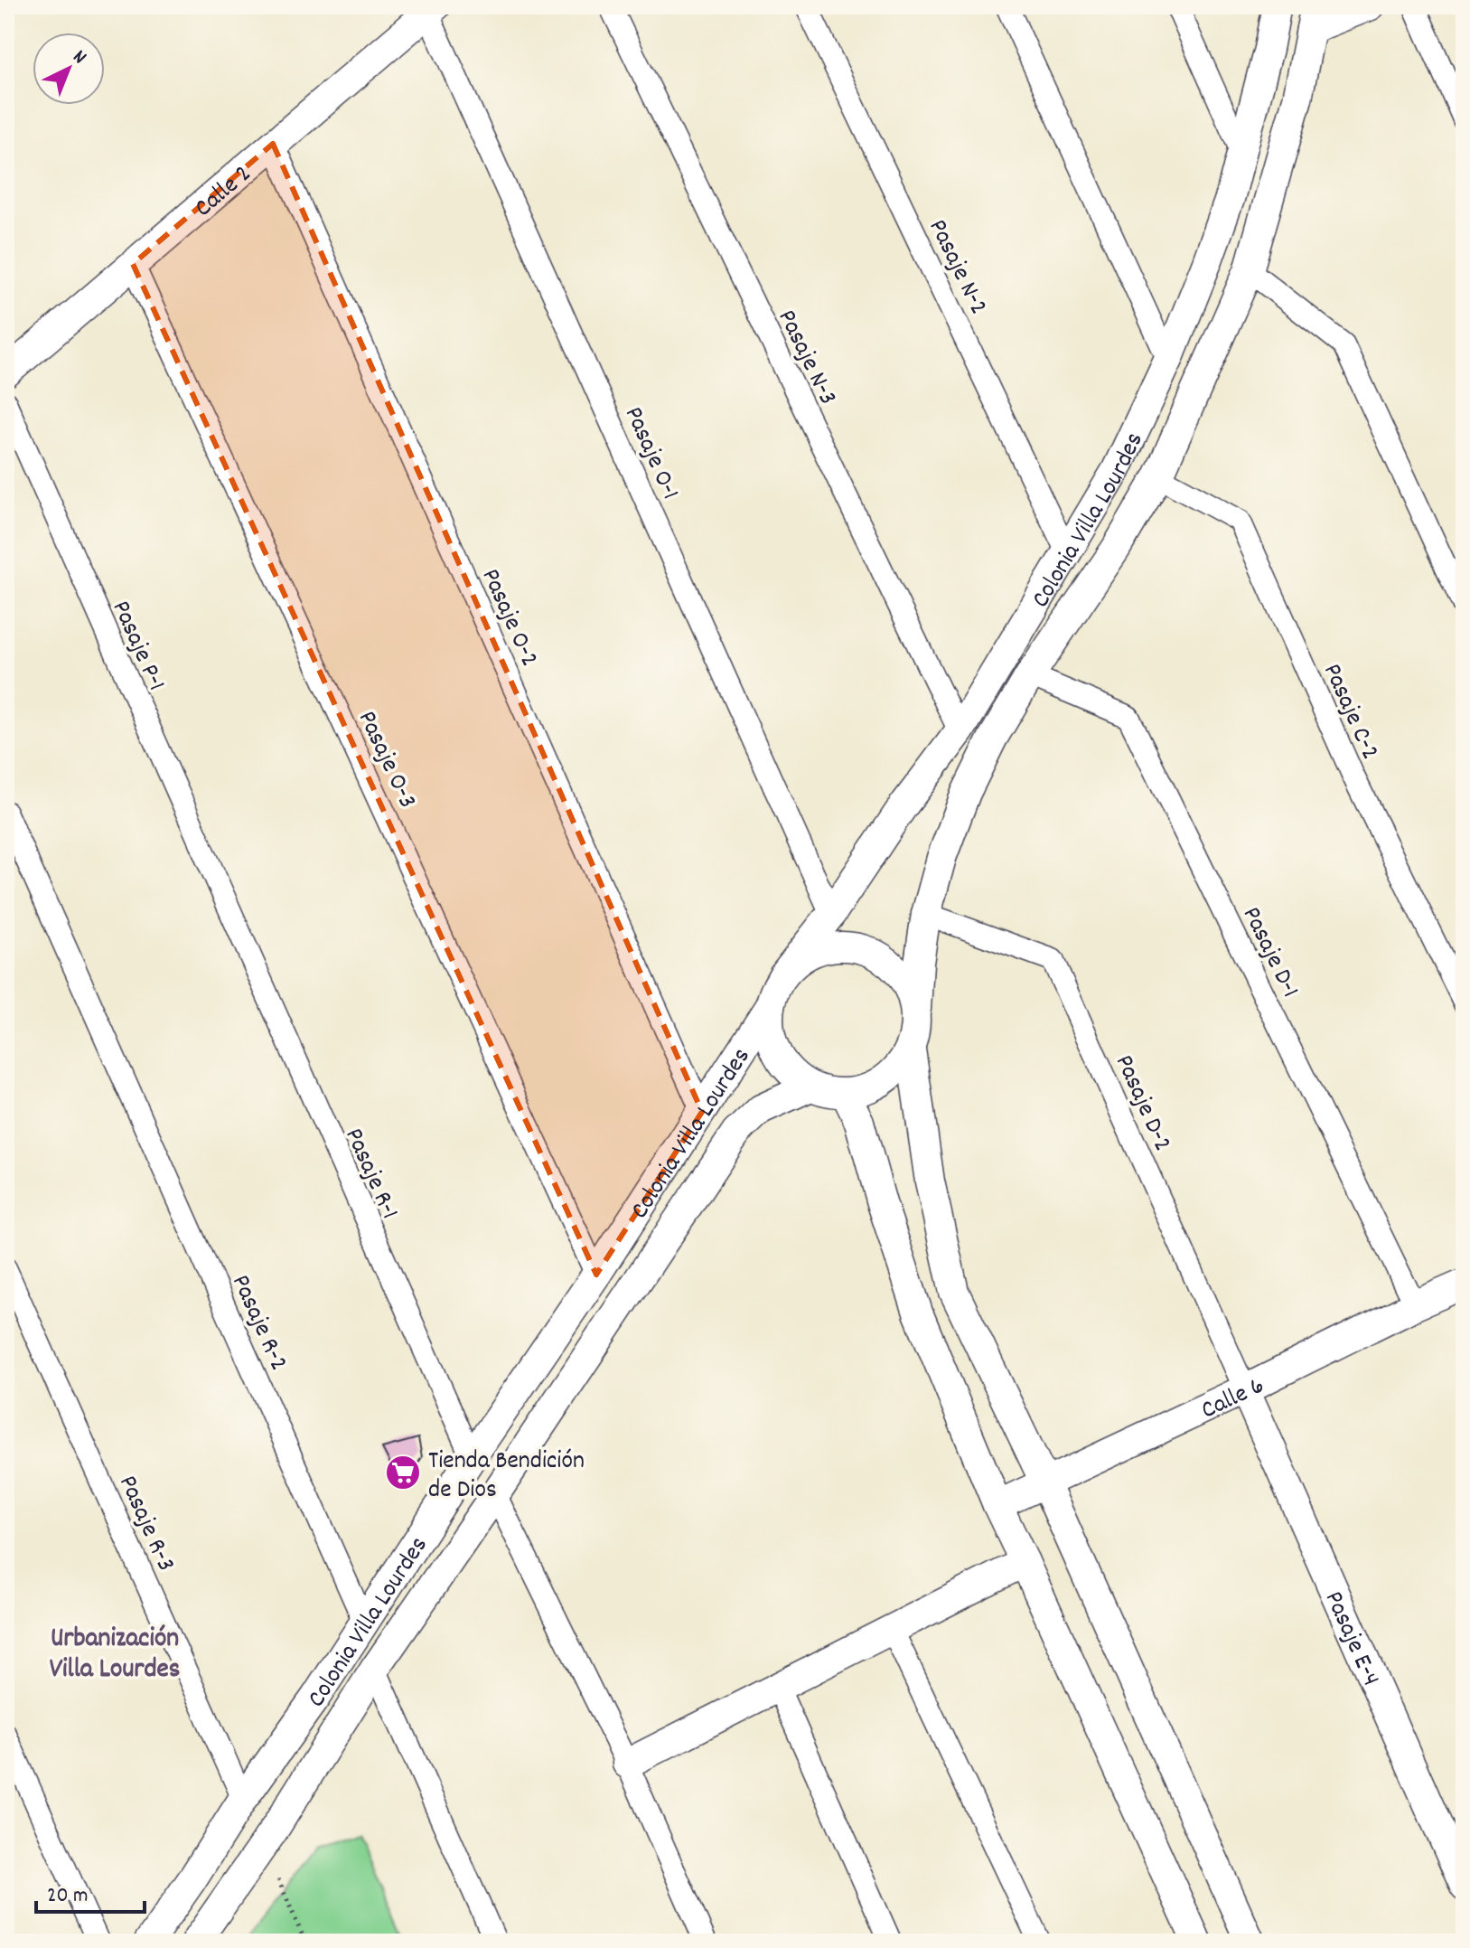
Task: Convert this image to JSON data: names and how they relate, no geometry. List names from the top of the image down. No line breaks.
{"streets":{"street":["Calle 2","Pasaje N-2","Pasaje N-3","Pasaje O-1","Colonia Villa Lourdes","Pasaje O-2","Pasaje P-1","Pasaje C-2","Pasaje O-3","Pasaje D-1","Pasaje D-2","Pasaje R-1","Pasaje R-2","Calle 6","Pasaje R-3","Pasaje E-4"]},"crossings":[["Calle 2","Pasaje O-1"],["Calle 2","Pasaje O-2"],["Calle 2","Pasaje O-3"],["Pasaje N-2","Colonia Villa Lourdes"],["Pasaje N-3","Colonia Villa Lourdes"],["Pasaje O-1","Colonia Villa Lourdes"],["Colonia Villa Lourdes","Pasaje O-2"],["Colonia Villa Lourdes","Pasaje C-2"],["Colonia Villa Lourdes","Pasaje O-3"],["Colonia Villa Lourdes","Pasaje D-1"],["Colonia Villa Lourdes","Pasaje D-2"],["Colonia Villa Lourdes","Pasaje R-1"],["Colonia Villa Lourdes","Pasaje R-2"],["Colonia Villa Lourdes","Pasaje R-3"],["Pasaje P-1","Pasaje R-1"],["Pasaje D-1","Calle 6"],["Pasaje D-2","Calle 6"],["Pasaje D-2","Pasaje E-4"],["Calle 6","Pasaje E-4"]],"districts":["Urbanización Villa Lourdes"],"places":{"supermarket":["Tienda Bendición de Dios"]},"scale_bar":"20 m","north":"top right"}
